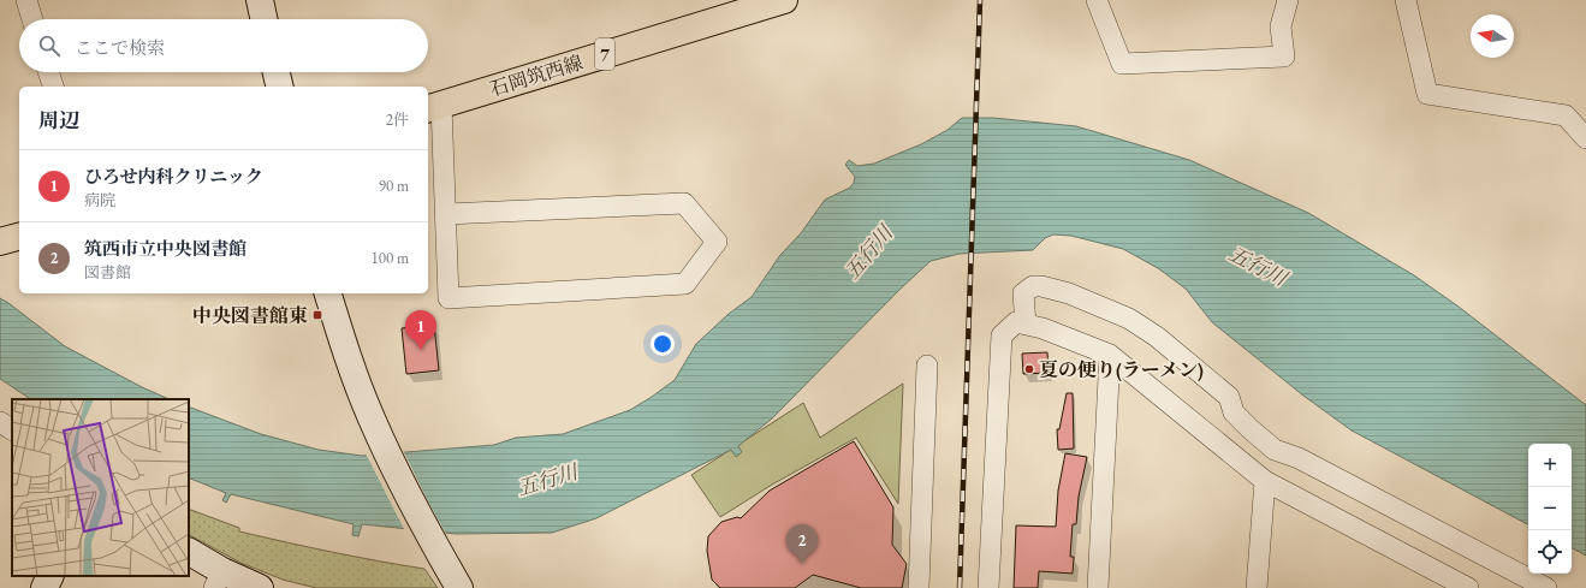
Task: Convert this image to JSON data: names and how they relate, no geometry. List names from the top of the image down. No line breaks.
{"streets":{"main road":["7","石岡筑西線"]},"water":["五行川"],"places":{"transit":["中央図書館東"],"other":["夏の便り(ラーメン)"]},"north":"left","page":{"search":"ここで検索","heading":["周辺","2件"],"list":[{"mark":"1","name":"ひろせ内科クリニック","note":"病院","value":"90 m"},{"mark":"2","name":"筑西市立中央図書館","note":"図書館","value":"100 m"}],"pins":["1","2"],"map_buttons":["+","−"]}}
